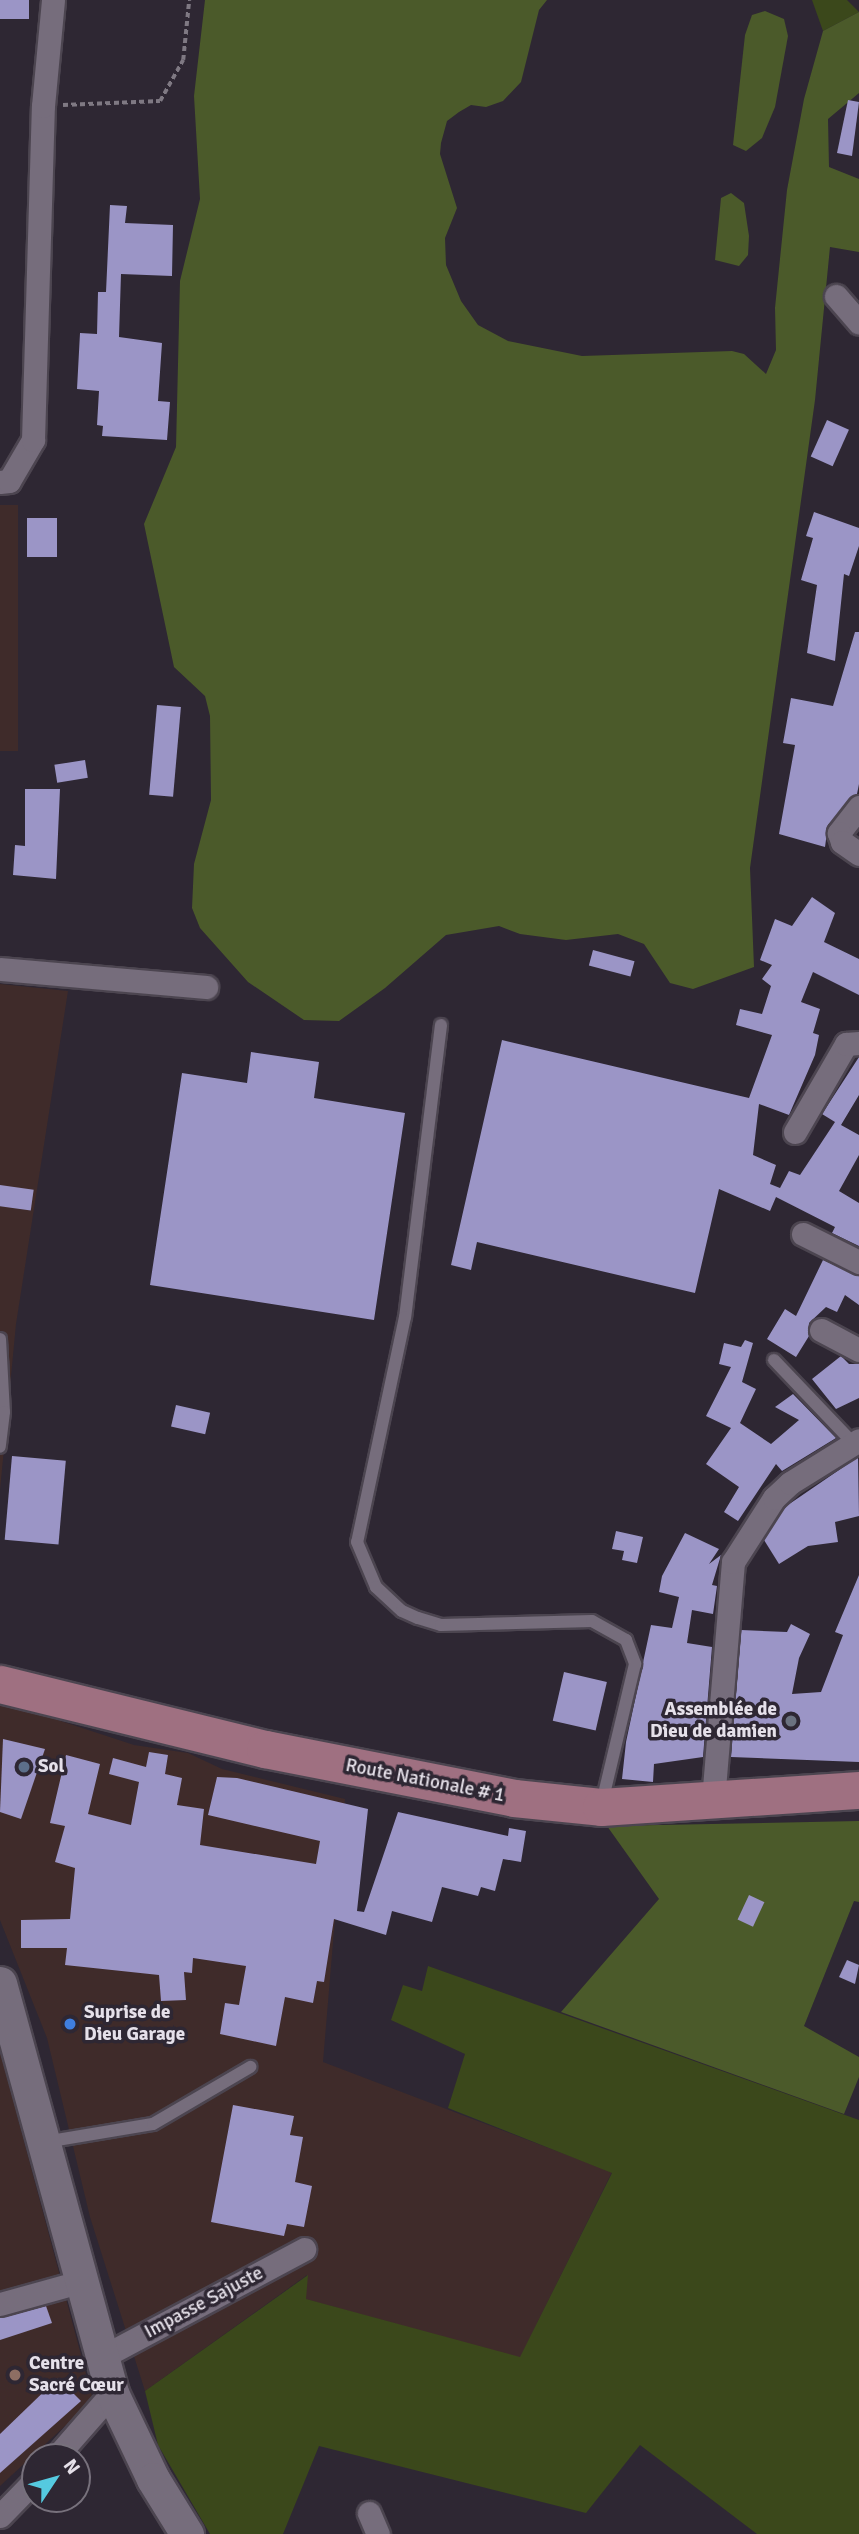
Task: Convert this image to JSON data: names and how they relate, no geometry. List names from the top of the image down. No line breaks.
{"streets":{"main road":["Route Nationale # 1"],"street":["Impasse Sajuste"]},"places":["Assemblée de Dieu de damien","Sol","Suprise de Dieu Garage","Centre Sacré Cœur"],"north":"top right"}
